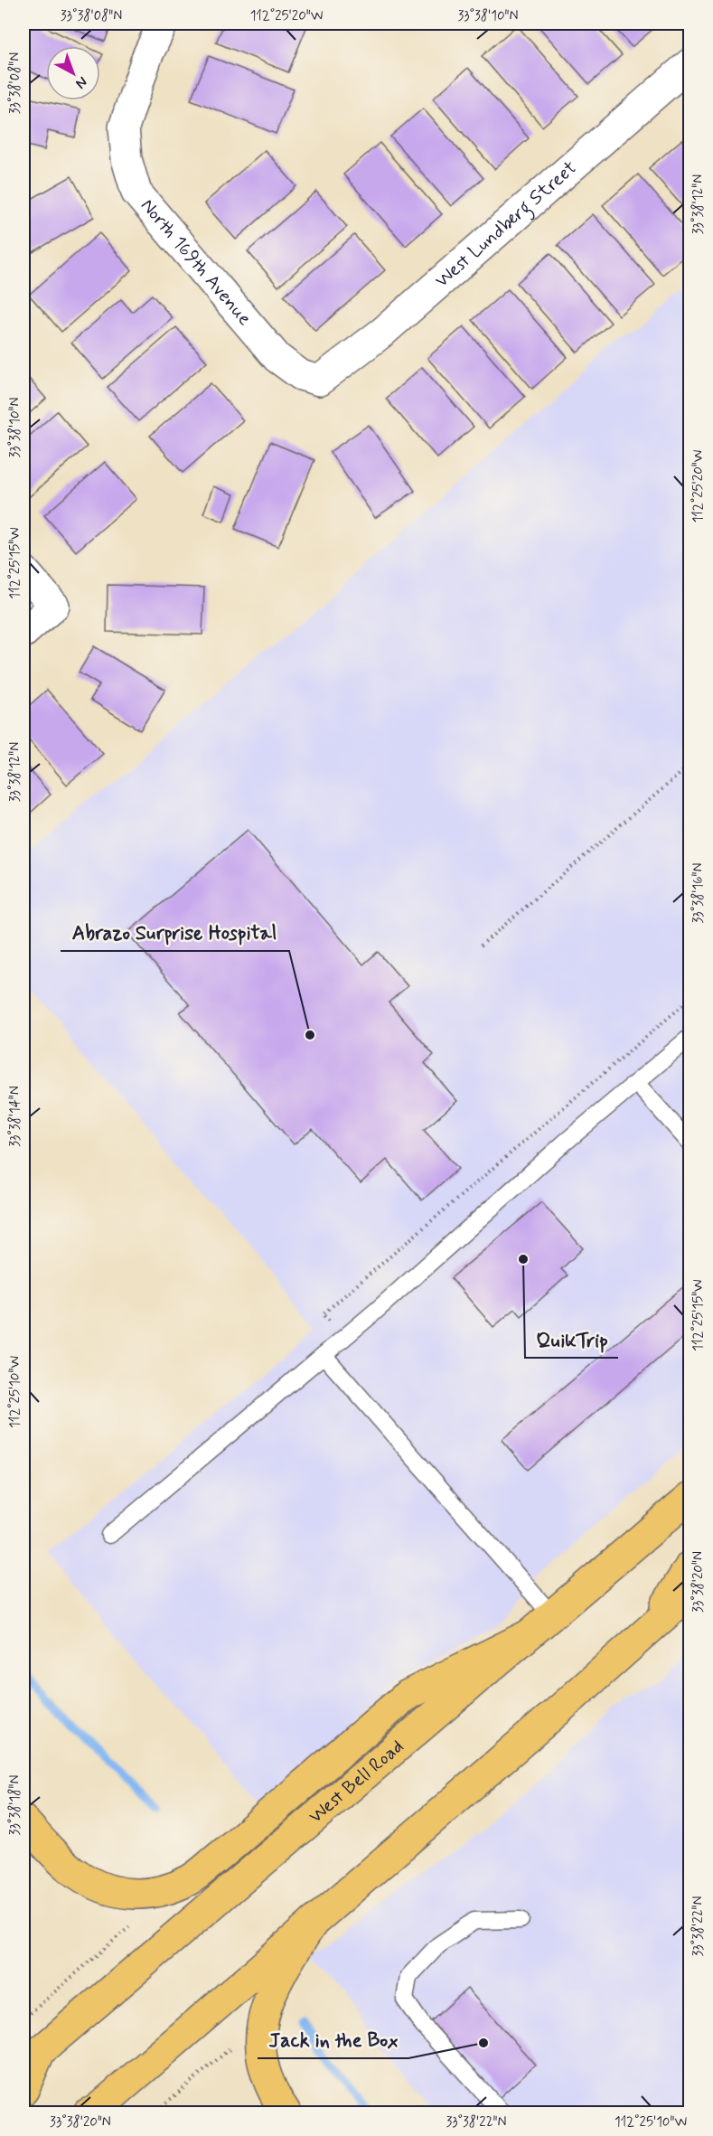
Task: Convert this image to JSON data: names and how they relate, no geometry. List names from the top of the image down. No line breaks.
{"streets":{"main road":["West Bell Road"],"street":["West Lundberg Street","North 169th Avenue"]},"crossings":[["West Lundberg Street","North 169th Avenue"]],"places":["Abrazo Surprise Hospital","QuikTrip","Jack in the Box"],"north":"bottom right","coordinates":["33°38'08\"N","112°25'20\"W","33°38'10\"N","33°38'12\"N","112°25'15\"W","33°38'16\"N","33°38'14\"N","112°25'10\"W","33°38'20\"N","33°38'18\"N","33°38'22\"N"]}
